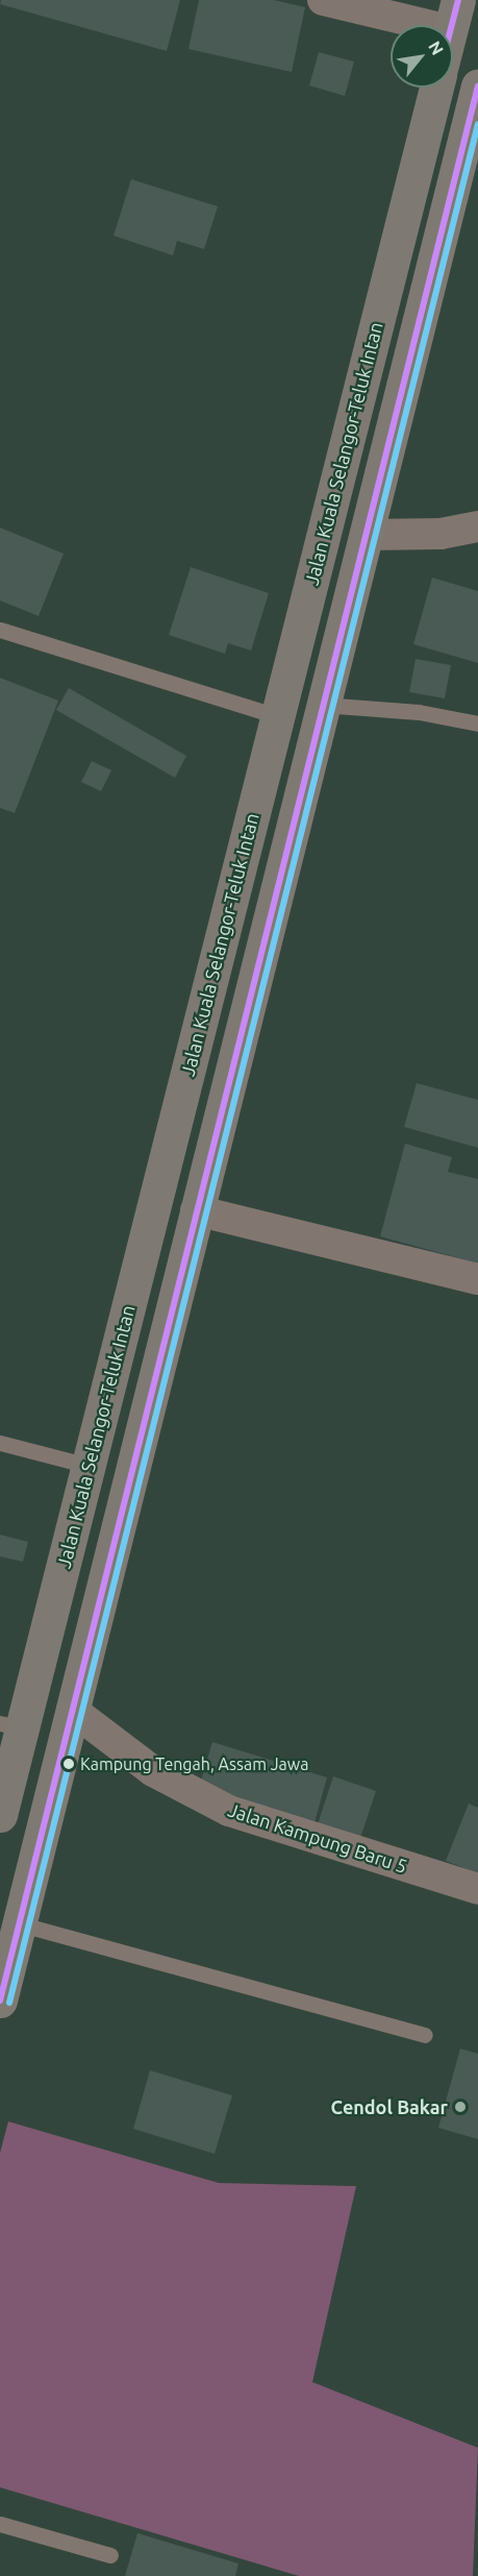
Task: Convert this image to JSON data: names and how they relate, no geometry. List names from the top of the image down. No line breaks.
{"streets":{"highway":["Jalan Kuala Selangor-Teluk Intan"],"street":["Jalan Kampung Baru 5"]},"places":["Kampung Tengah, Assam Jawa","Cendol Bakar"],"north":"top right"}
